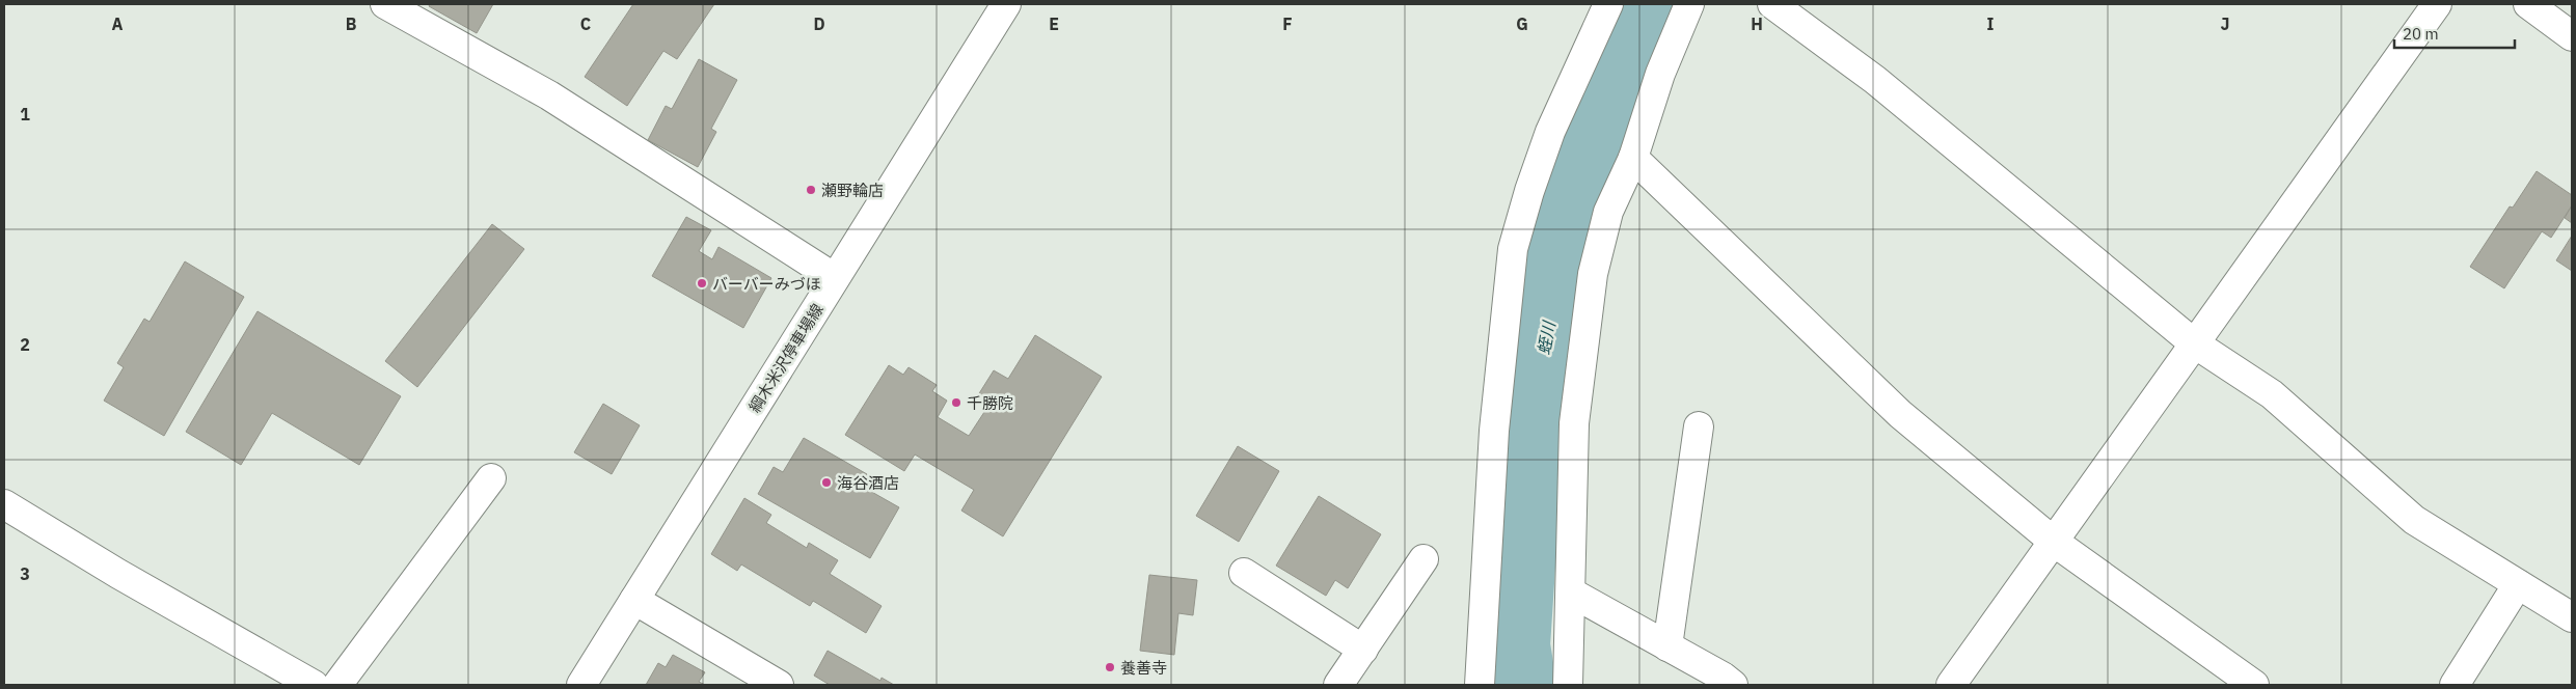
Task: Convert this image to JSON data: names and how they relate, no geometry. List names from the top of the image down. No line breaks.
{"streets":{"street":["綱木米沢停車場線"]},"water":["蛭川"],"places":["瀬野輪店","バーバーみづほ","千勝院","海谷酒店","養善寺"],"scale_bar":"20 m","grid":{"columns":["A","B","C","D","E","F","G","H","I","J"],"rows":["1","2","3"]}}
